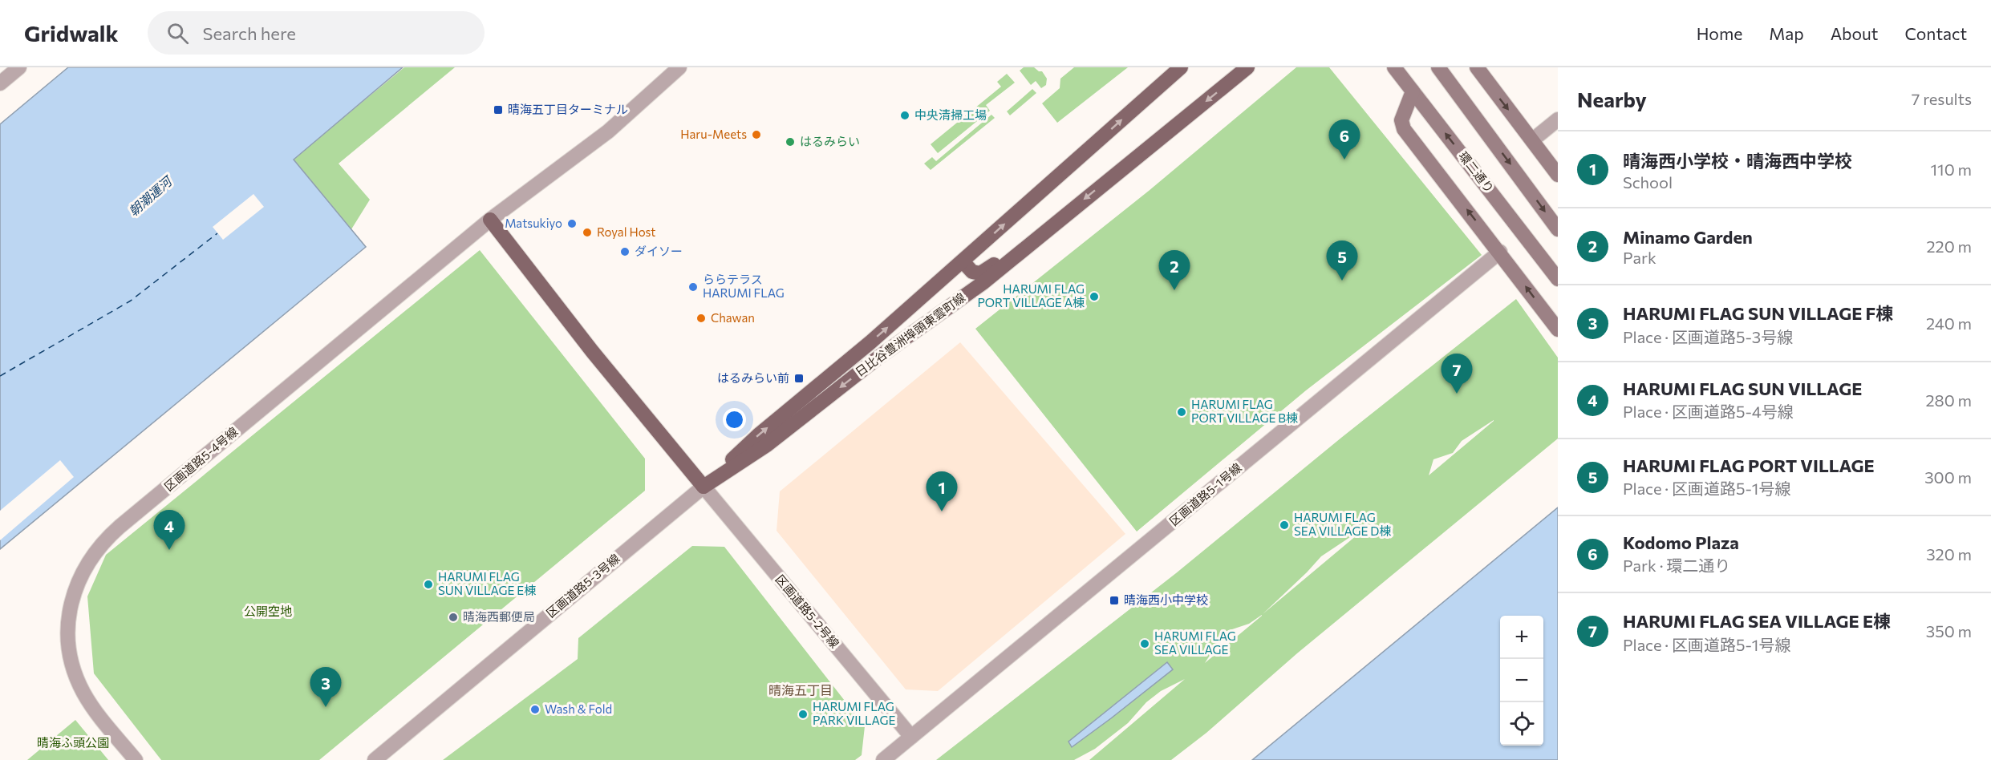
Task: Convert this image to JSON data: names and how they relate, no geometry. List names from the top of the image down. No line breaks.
{"streets":{"main road":["環二通り","日比谷豊洲埠頭東雲町線"],"street":["区画道路5-4号線","区画道路5-1号線","区画道路5-3号線","区画道路5-2号線"]},"crossings":[["日比谷豊洲埠頭東雲町線","区画道路5-3号線"],["日比谷豊洲埠頭東雲町線","区画道路5-2号線"],["区画道路5-1号線","区画道路5-2号線"],["区画道路5-3号線","区画道路5-2号線"]],"districts":["晴海五丁目"],"water":["朝潮運河"],"parks":["公開空地","晴海ふ頭公園"],"places":{"transit":["晴海五丁目ターミナル","はるみらい前","晴海西小中学校"],"other":["中央清掃工場","Haru-Meets","はるみらい","Matsukiyo","Royal Host","ダイソー","ららテラス HARUMI FLAG","HARUMI FLAG PORT VILLAGE A棟","Chawan","HARUMI FLAG PORT VILLAGE B棟","HARUMI FLAG SEA VILLAGE D棟","HARUMI FLAG SUN VILLAGE E棟","晴海西郵便局","HARUMI FLAG SEA VILLAGE","Wash & Fold","HARUMI FLAG PARK VILLAGE"]},"page":{"header":"Gridwalk","search":"Search here","nav":["Home","Map","About","Contact"],"heading":["Nearby","7 results"],"pins":["6","5","2","7","1","4","3"],"list":[{"mark":"1","name":"晴海西小学校・晴海西中学校","note":"School","value":"110 m"},{"mark":"2","name":"Minamo Garden","note":"Park","value":"220 m"},{"mark":"3","name":"HARUMI FLAG SUN VILLAGE F棟","note":"Place · 区画道路5-3号線","value":"240 m"},{"mark":"4","name":"HARUMI FLAG SUN VILLAGE","note":"Place · 区画道路5-4号線","value":"280 m"},{"mark":"5","name":"HARUMI FLAG PORT VILLAGE","note":"Place · 区画道路5-1号線","value":"300 m"},{"mark":"6","name":"Kodomo Plaza","note":"Park · 環二通り","value":"320 m"},{"mark":"7","name":"HARUMI FLAG SEA VILLAGE E棟","note":"Place · 区画道路5-1号線","value":"350 m"}],"map_buttons":["+","−"]}}
